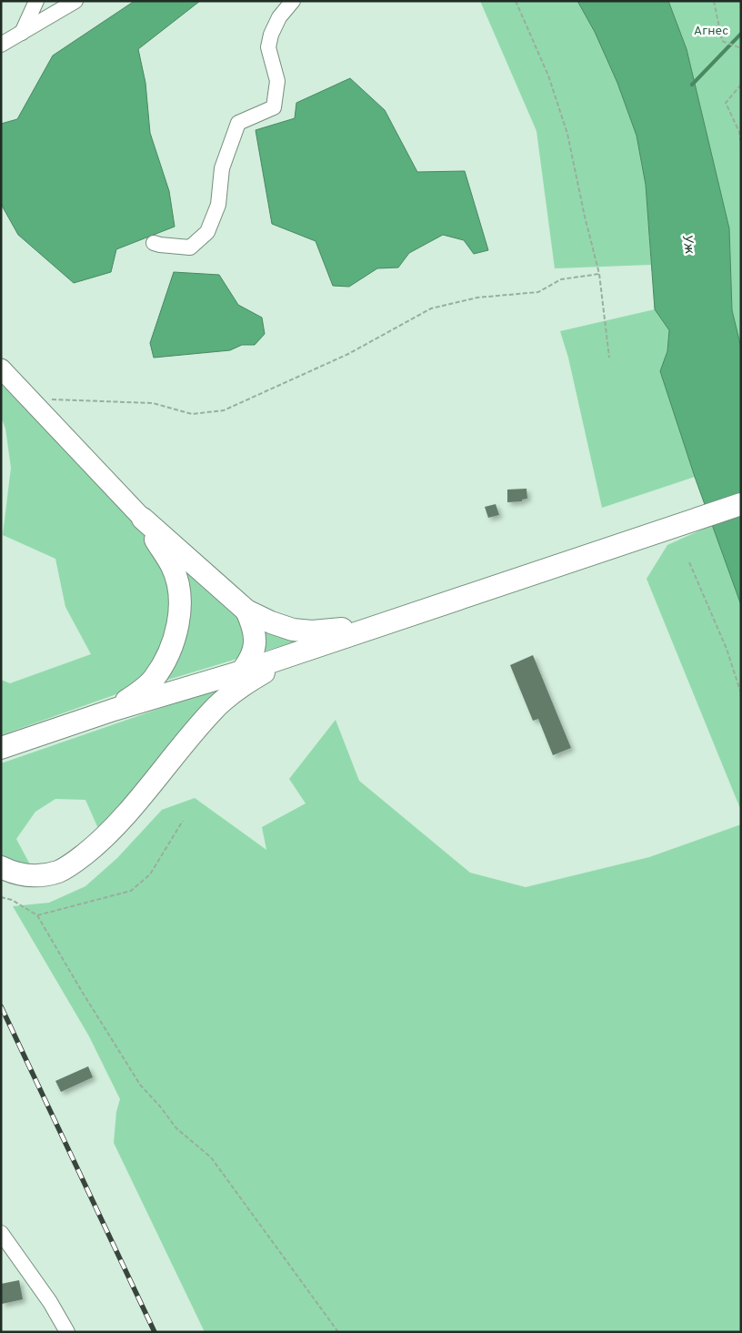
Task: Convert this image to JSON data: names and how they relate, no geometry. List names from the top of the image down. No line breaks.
{"water":["Уж"],"parks":["Агнес"]}
